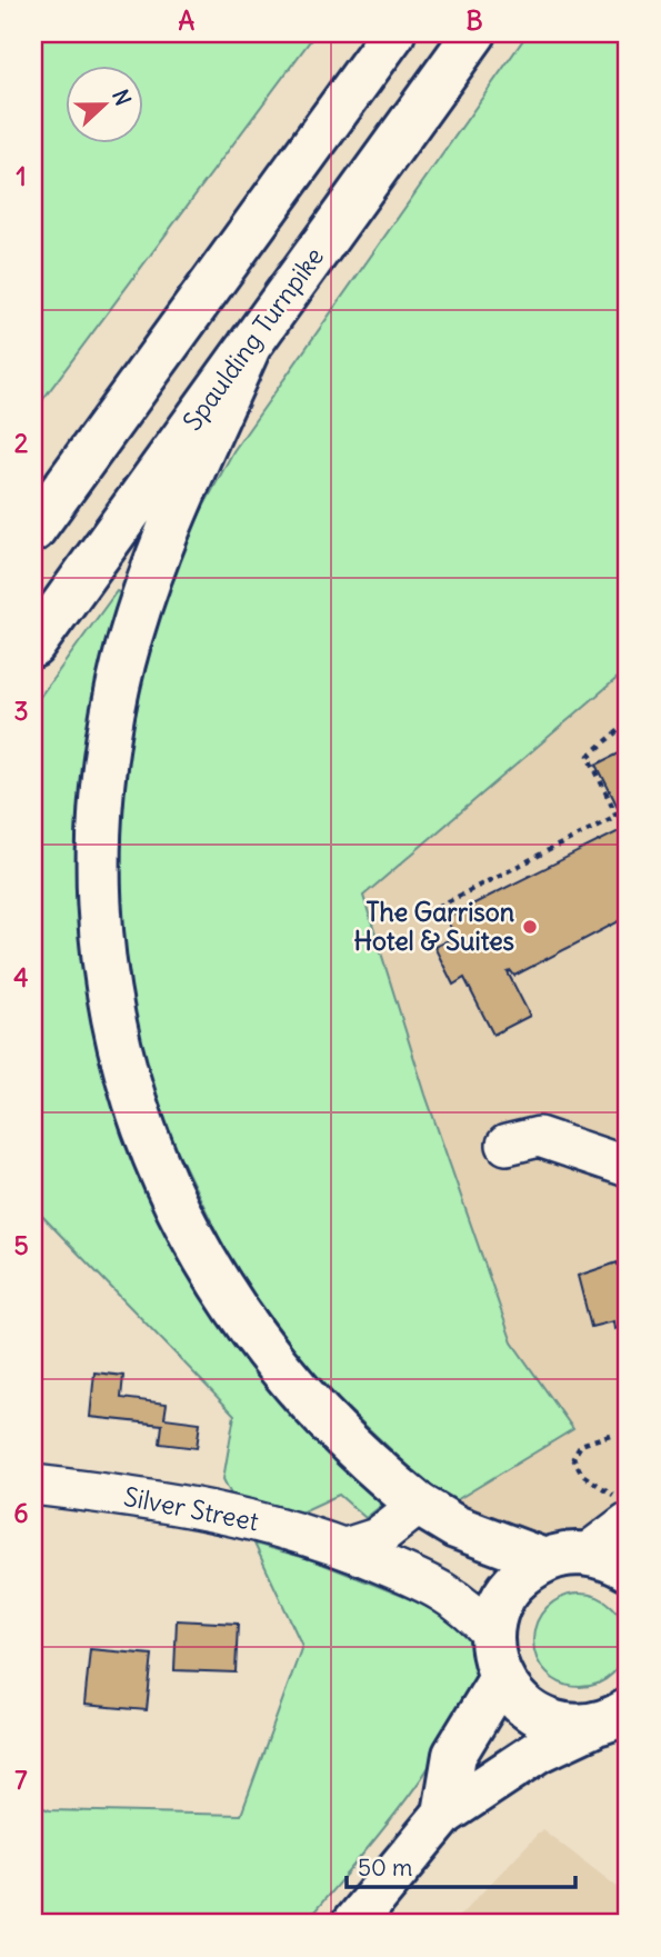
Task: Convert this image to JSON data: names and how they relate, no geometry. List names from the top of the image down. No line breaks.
{"streets":{"main road":["Spaulding Turnpike"],"street":["Silver Street"]},"places":["The Garrison Hotel & Suites"],"scale_bar":"50 m","north":"right","grid":{"columns":["A","B"],"rows":["1","2","3","4","5","6","7"]}}
